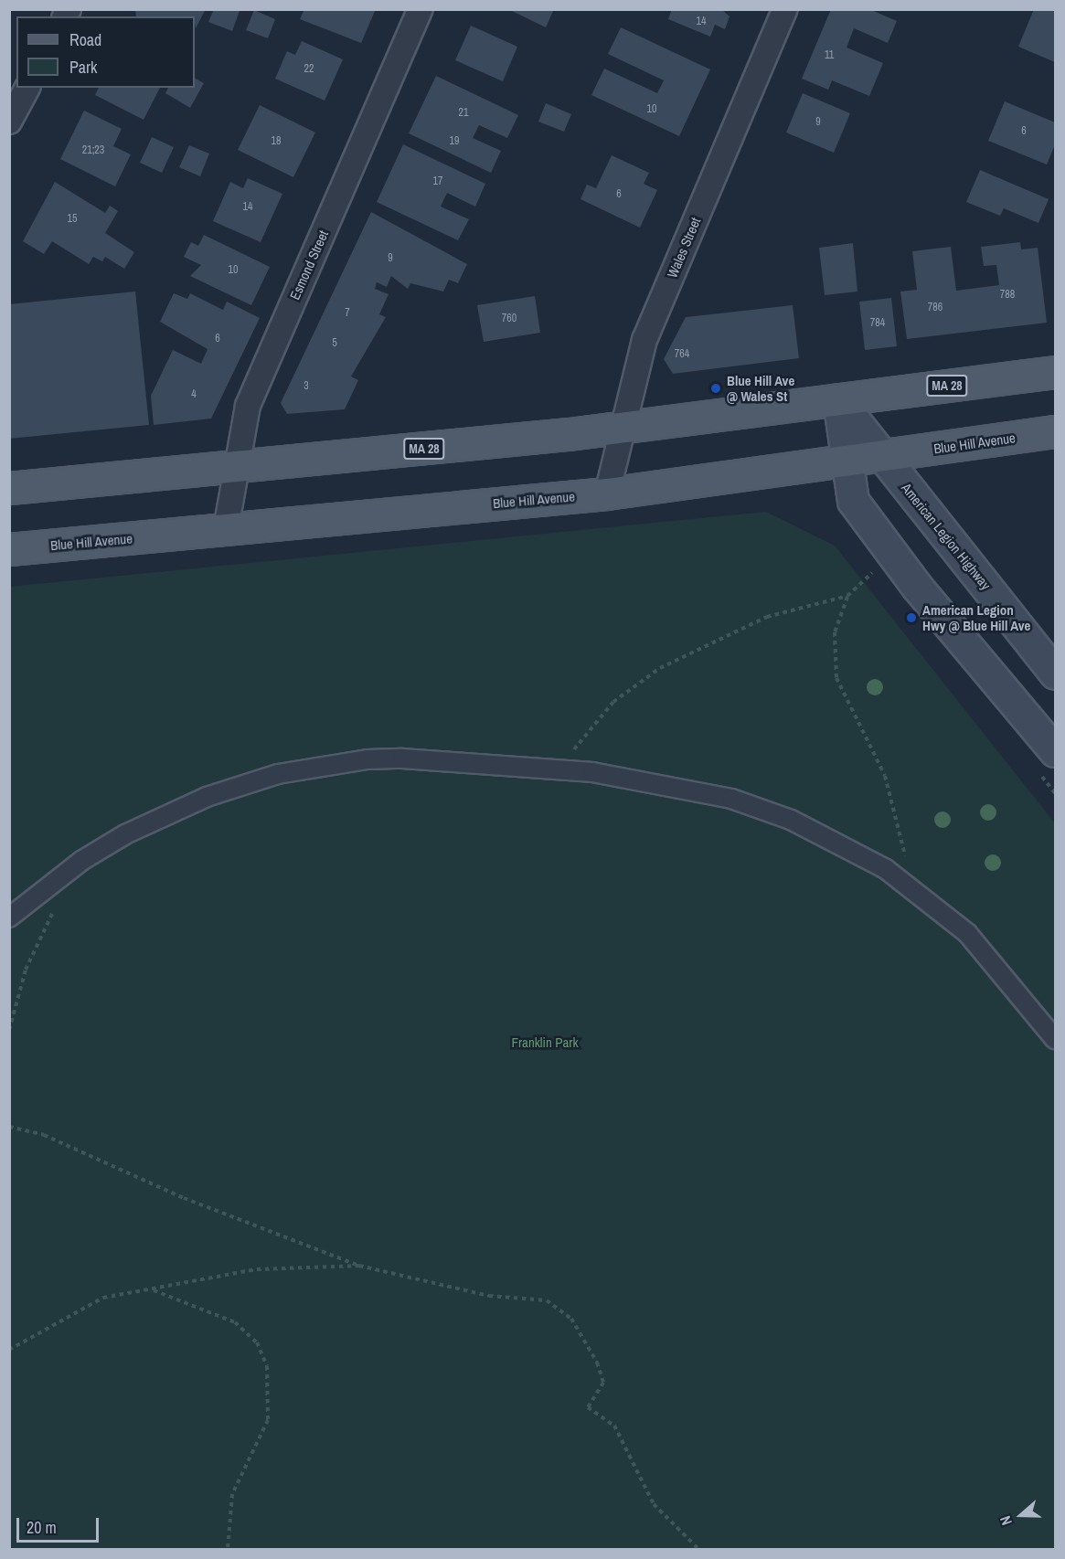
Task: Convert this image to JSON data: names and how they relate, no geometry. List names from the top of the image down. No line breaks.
{"streets":{"main road":["MA 28","Blue Hill Avenue","American Legion Highway"],"street":["Wales Street","Esmond Street"]},"crossings":[["Wales Street","MA 28"],["Wales Street","Blue Hill Avenue"],["Esmond Street","MA 28"],["Esmond Street","Blue Hill Avenue"],["MA 28","American Legion Highway"],["Blue Hill Avenue","American Legion Highway"]],"parks":["Franklin Park"],"places":["Blue Hill Ave @ Wales St","American Legion Hwy @ Blue Hill Ave"],"house_numbers":["14","11","22","10","21","9","6","18","19","21;23","17","6","14","15","9","10","788","786","7","760","784","6","5","764","3","4"],"legend":["Road","Park"],"scale_bar":"20 m","north":"left"}
